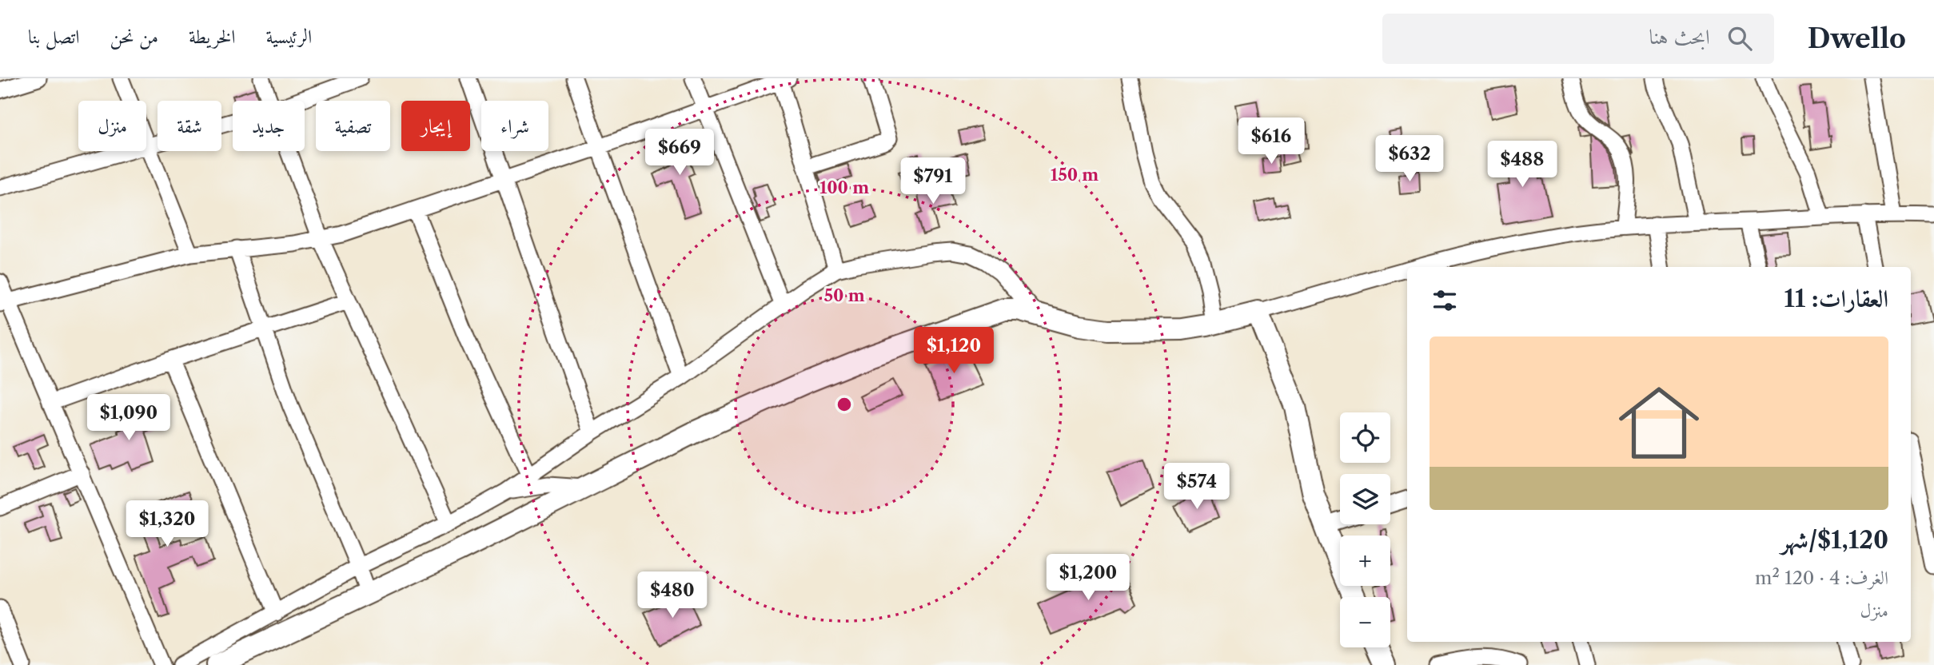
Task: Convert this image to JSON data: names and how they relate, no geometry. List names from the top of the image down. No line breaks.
{"page":{"header":"Dwello","search":"ابحث هنا","nav":["الرئيسية","الخريطة","من نحن","اتصل بنا"],"chip":["شراء","إيجار","تصفية","جديد","شقة","منزل"],"price":["$616","$669","$632","$488","$791","$1,120","$1,090","$574","$1,320","$1,200","$480"],"heading":"العقارات: 11","list":[{"name":"$1,120/شهر","note":"الغرف: 4 · 120 m² · منزل"}],"map_buttons":["+","−"]},"rings":["150 m","100 m","50 m"]}
